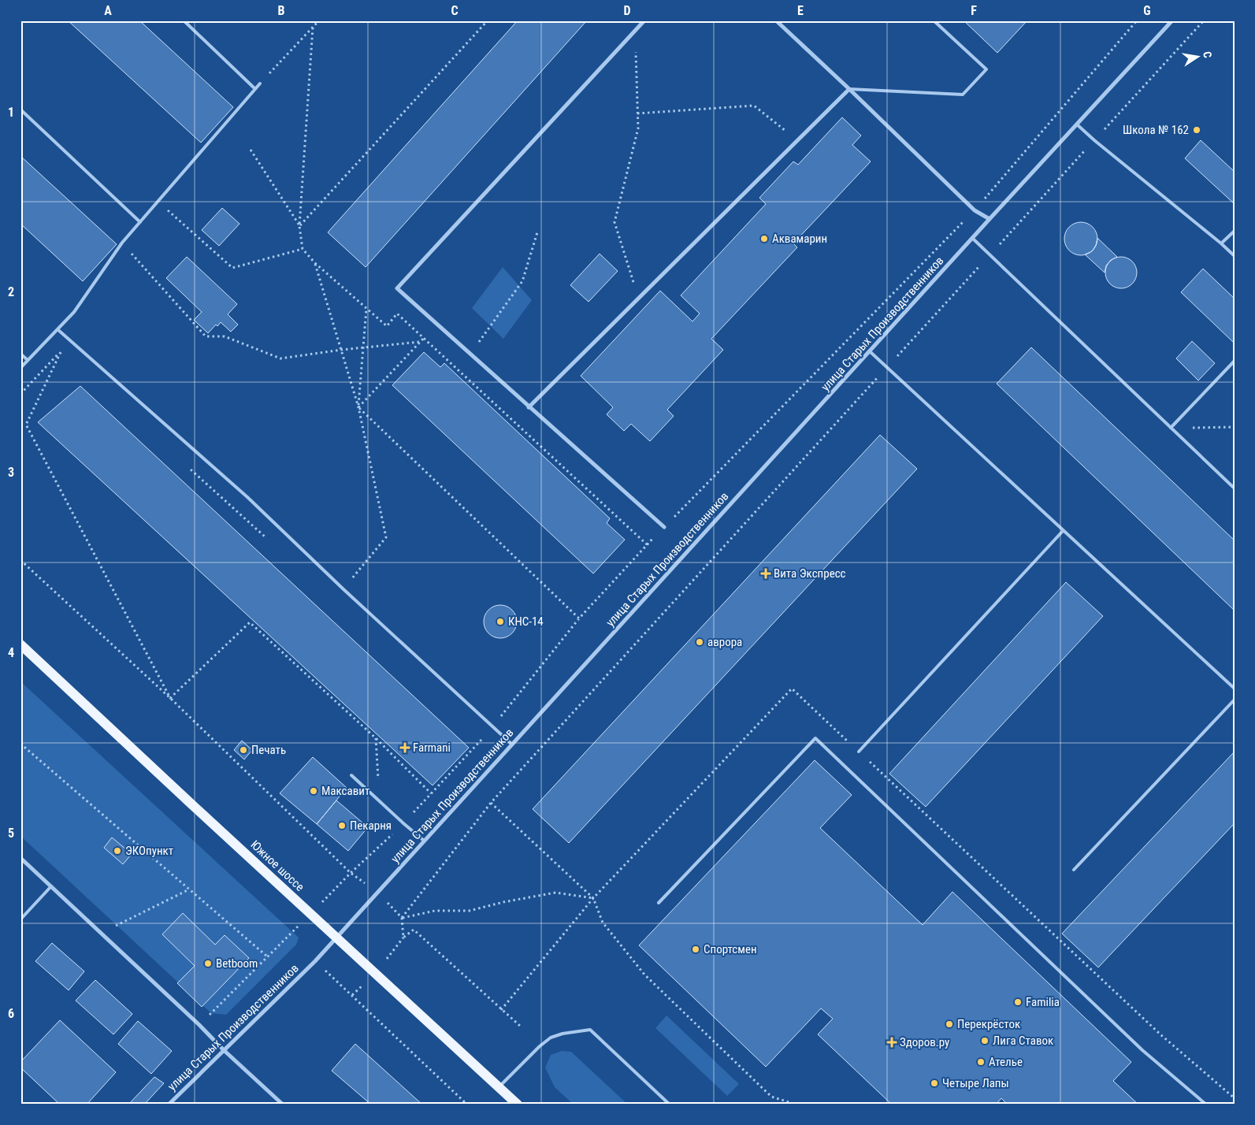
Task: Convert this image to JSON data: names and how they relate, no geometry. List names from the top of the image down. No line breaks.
{"streets":{"main road":["Южное шоссе"],"street":["улица Старых Производственников"]},"crossings":[["улица Старых Производственников","Южное шоссе"]],"places":{"other":["Школа № 162","Аквамарин","КНС-14","аврора","Печать","Максавит","Пекарня","ЭКОпункт","Спортсмен","Betboom","Familia","Перекрёсток","Лига Ставок","Ателье","Четыре Лапы"],"health":["Вита Экспресс","Farmani","Здоров.ру"]},"north":"right","grid":{"columns":["A","B","C","D","E","F","G"],"rows":["1","2","3","4","5","6"]}}
